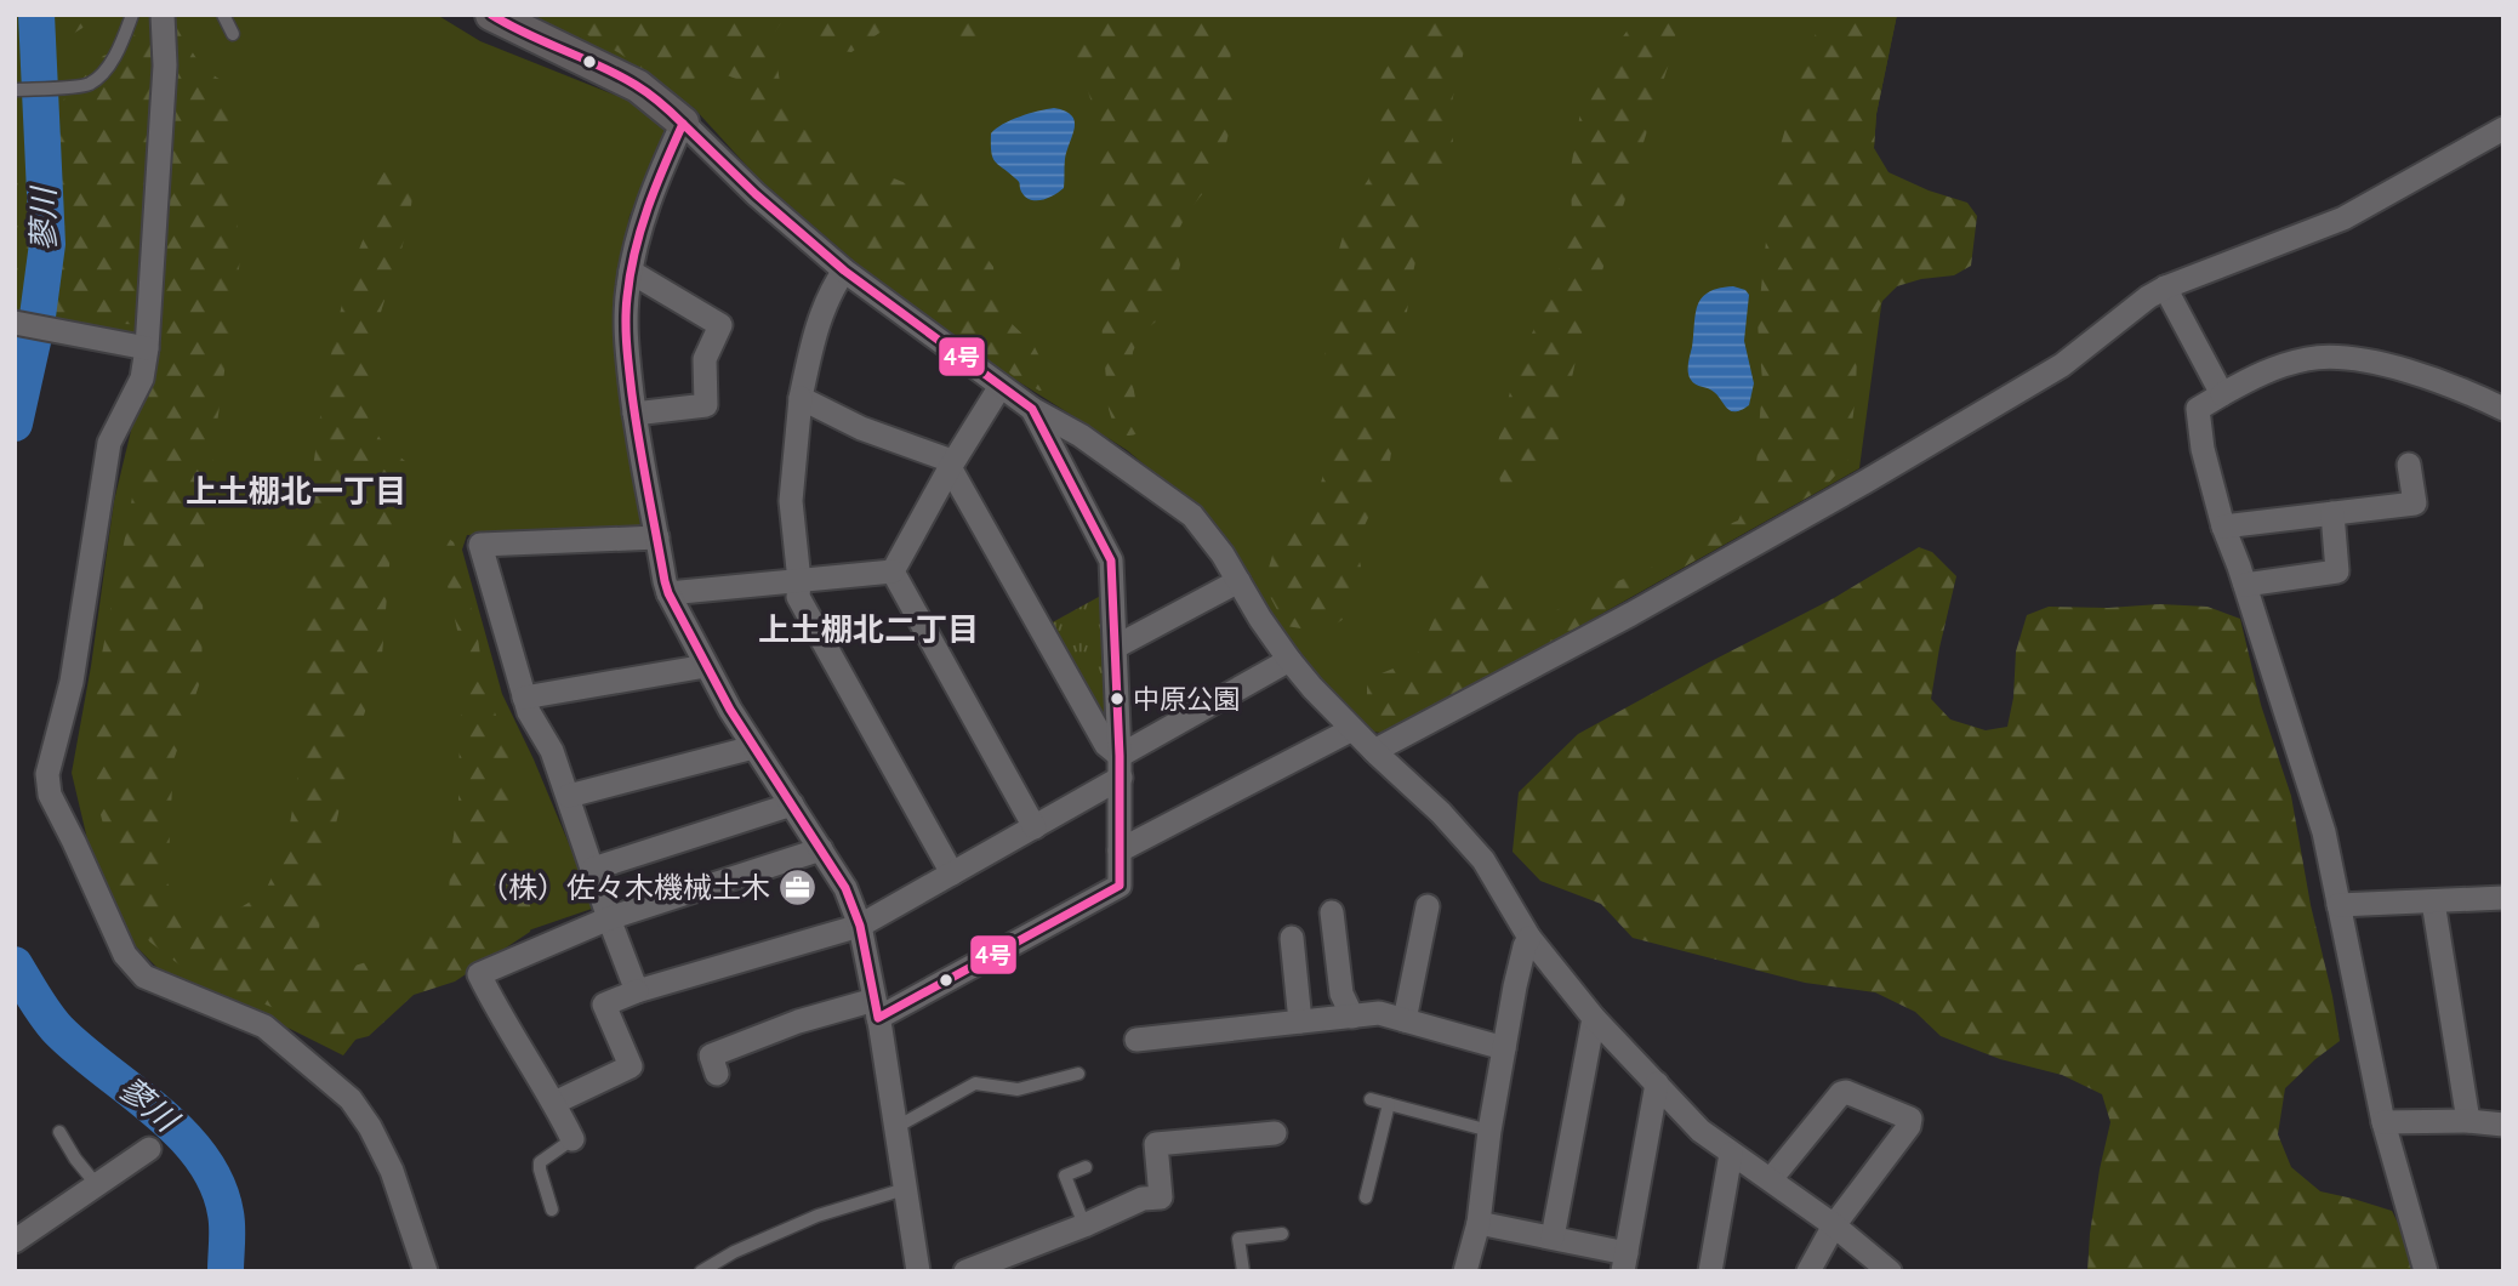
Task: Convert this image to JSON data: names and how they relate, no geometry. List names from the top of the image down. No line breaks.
{"districts":["上土棚北一丁目","上土棚北二丁目"],"water":["蓼川"],"places":{"other":["中原公園"],"office":["（株）佐々木機械土木"]},"lines":["transit line 4号"]}
